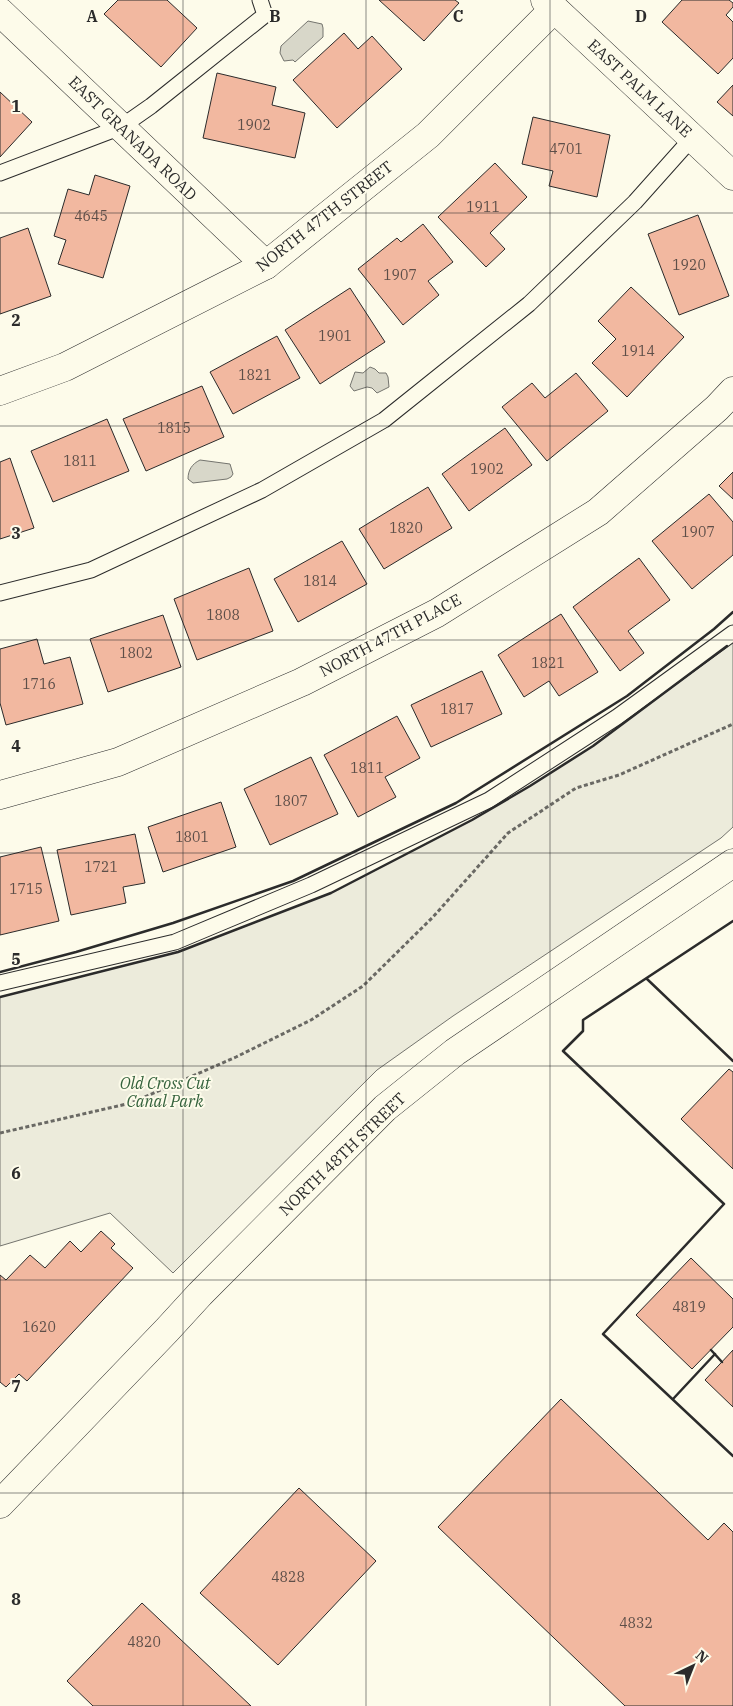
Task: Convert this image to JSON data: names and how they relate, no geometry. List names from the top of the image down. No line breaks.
{"streets":{"street":["EAST PALM LANE","EAST GRANADA ROAD","NORTH 47TH STREET","NORTH 47TH PLACE","NORTH 48TH STREET"]},"crossings":[["EAST PALM LANE","NORTH 47TH STREET"],["EAST GRANADA ROAD","NORTH 47TH STREET"]],"parks":["Old Cross Cut Canal Park"],"house_numbers":["1902","4701","1911","4645","1920","1907","1901","1914","1821","1815","1811","1902","1820","1907","1814","1808","1802","1821","1716","1817","1811","1807","1801","1721","1715","4819","1620","4828","4832","4820"],"north":"top right","grid":{"columns":["A","B","C","D"],"rows":["1","2","3","4","5","6","7","8"]}}
